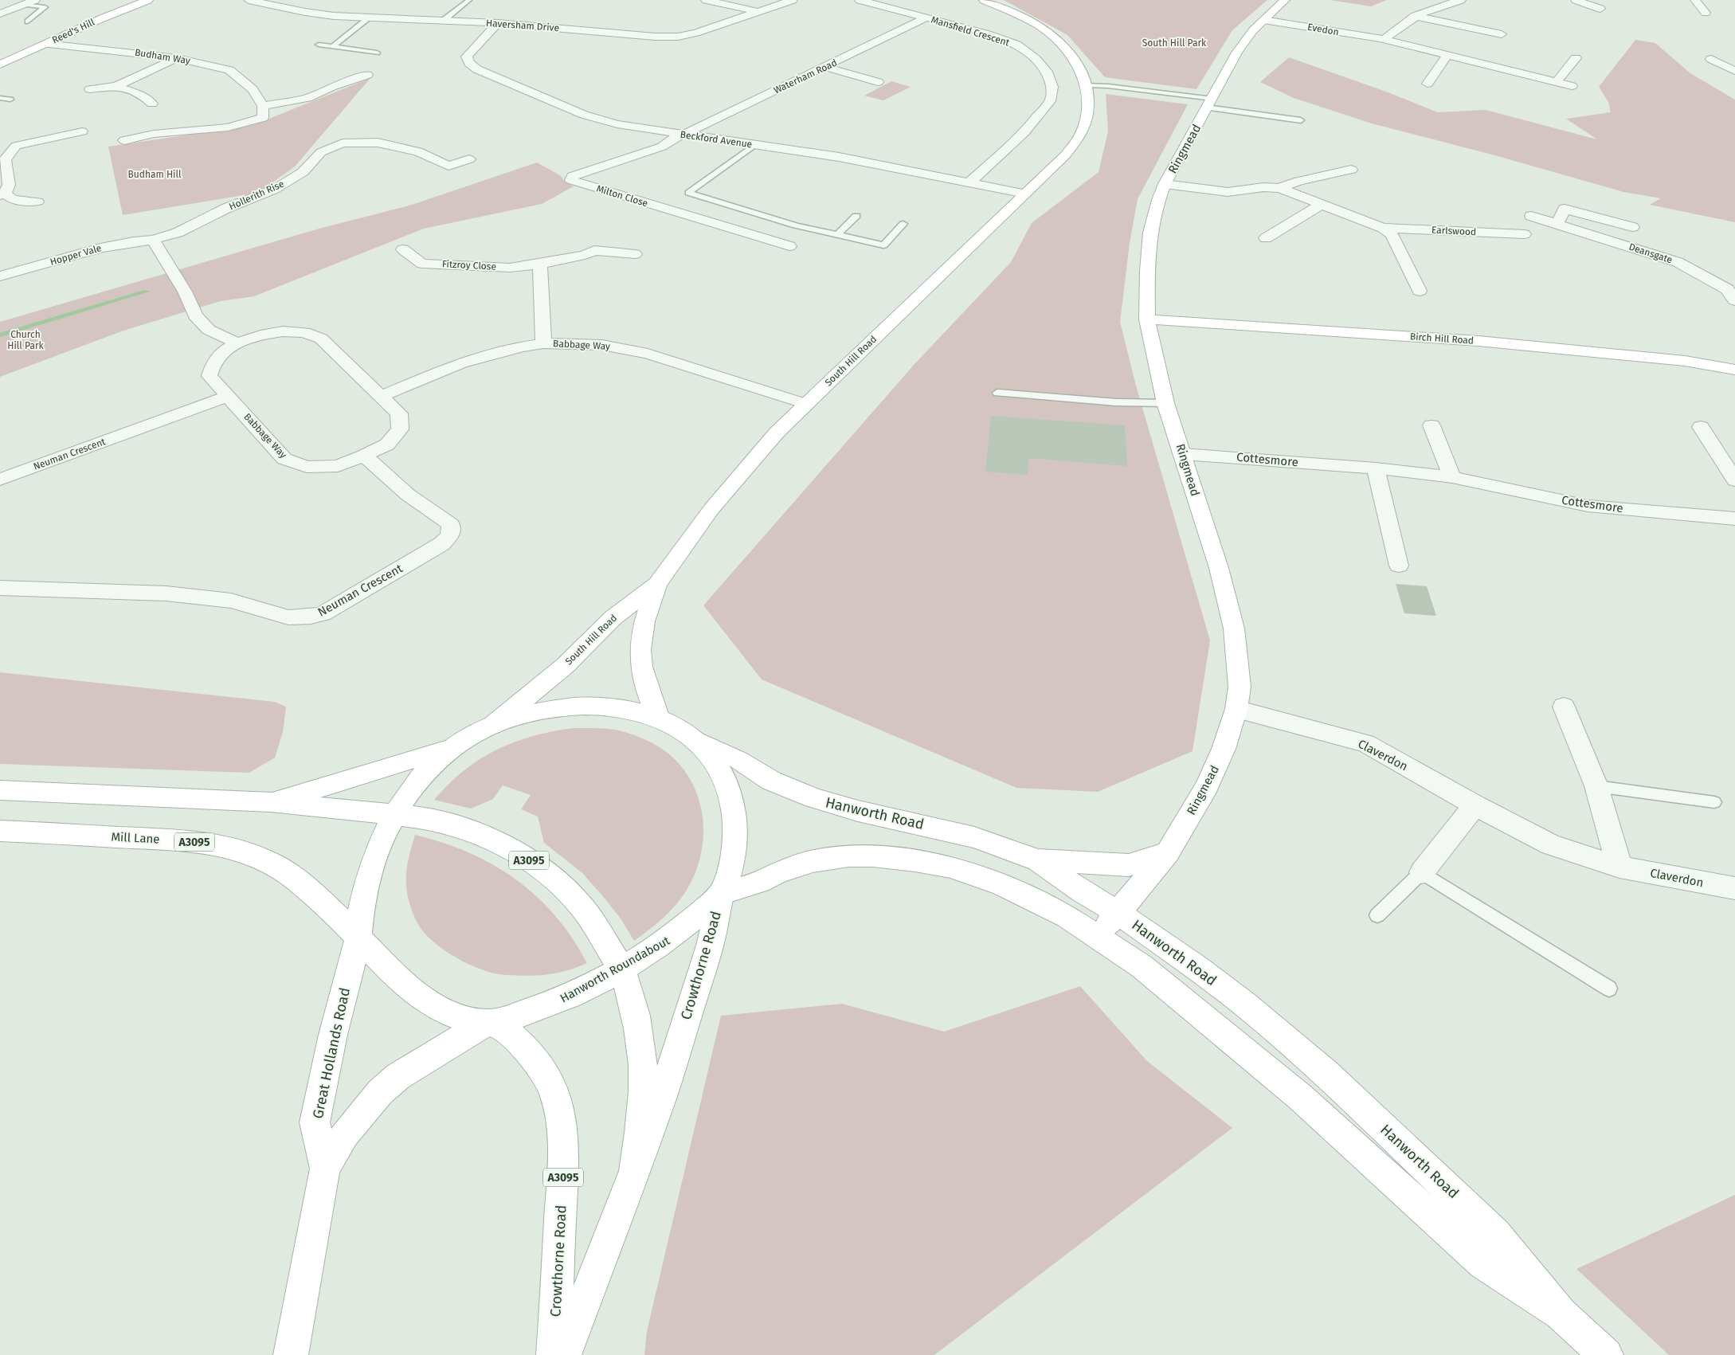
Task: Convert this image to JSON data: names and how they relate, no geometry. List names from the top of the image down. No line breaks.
{"streets":{"street":["Haversham Drive","Evedon","Reed's Hill","Mansfield Crescent","Budham Way","Waterham Road","Beckford Avenue","Ringmead","Hollerith Rise","Milton Close","Earlswood","Deansgate","Hopper Vale","Fitzroy Close","Birch Hill Road","Babbage Way","South Hill Road","Neuman Crescent","Cottesmore","Claverdon","Hanworth Road","Mill Lane","A3095","Crowthorne Road","Hanworth Roundabout","Great Hollands Road"]},"crossings":[["Haversham Drive","Beckford Avenue"],["Evedon","Ringmead"],["Reed's Hill","Budham Way"],["Mansfield Crescent","Waterham Road"],["Mansfield Crescent","Beckford Avenue"],["Waterham Road","Beckford Avenue"],["Waterham Road","Milton Close"],["Beckford Avenue","Milton Close"],["Beckford Avenue","South Hill Road"],["Ringmead","Earlswood"],["Ringmead","Birch Hill Road"],["Ringmead","Cottesmore"],["Ringmead","Claverdon"],["Ringmead","Hanworth Road"],["Hollerith Rise","Hopper Vale"],["Babbage Way","South Hill Road"],["Babbage Way","Neuman Crescent"],["South Hill Road","Hanworth Roundabout"],["Hanworth Road","Crowthorne Road"],["Hanworth Road","Hanworth Roundabout"],["Mill Lane","Hanworth Roundabout"],["Mill Lane","Great Hollands Road"],["A3095","Crowthorne Road"],["A3095","Hanworth Roundabout"],["Crowthorne Road","Hanworth Roundabout"],["Crowthorne Road","Great Hollands Road"],["Hanworth Roundabout","Great Hollands Road"]],"parks":["South Hill Park","Budham Hill","Church Hill Park"]}
